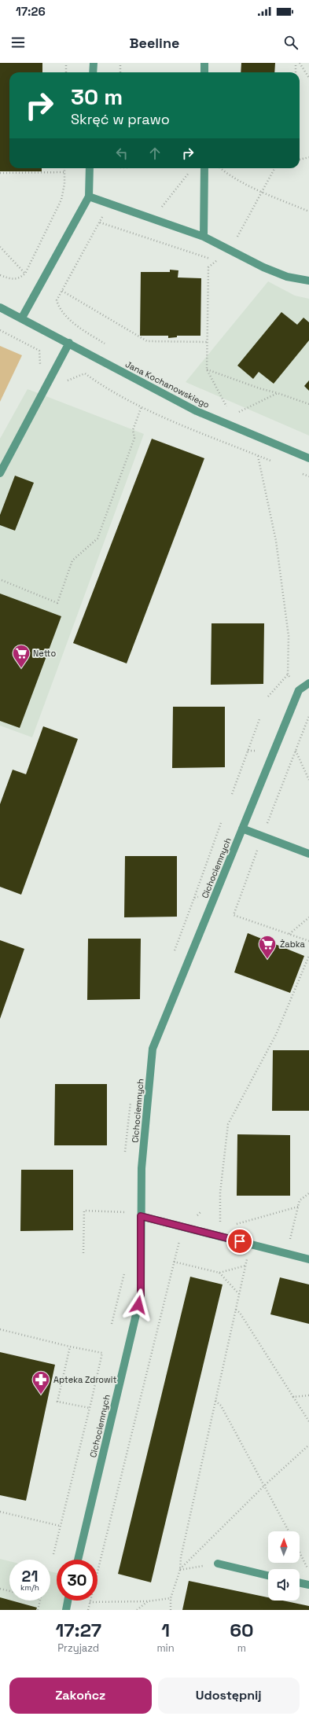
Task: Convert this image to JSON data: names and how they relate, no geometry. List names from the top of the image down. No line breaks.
{"streets":{"street":["Jana Kochanowskiego","Cichociemnych"]},"places":{"supermarket":["Netto","Żabka"],"pharmacy":["Apteka Zdrowit"]},"north":"top","page":{"status":"17:26","header":"Beeline","turn":["30 m","Skręć w prawo"],"speed":"21 km/h","limit":"30","eta":["17:27","Przyjazd","1","min","60","m"],"buttons":["Zakończ","Udostępnij"]}}
